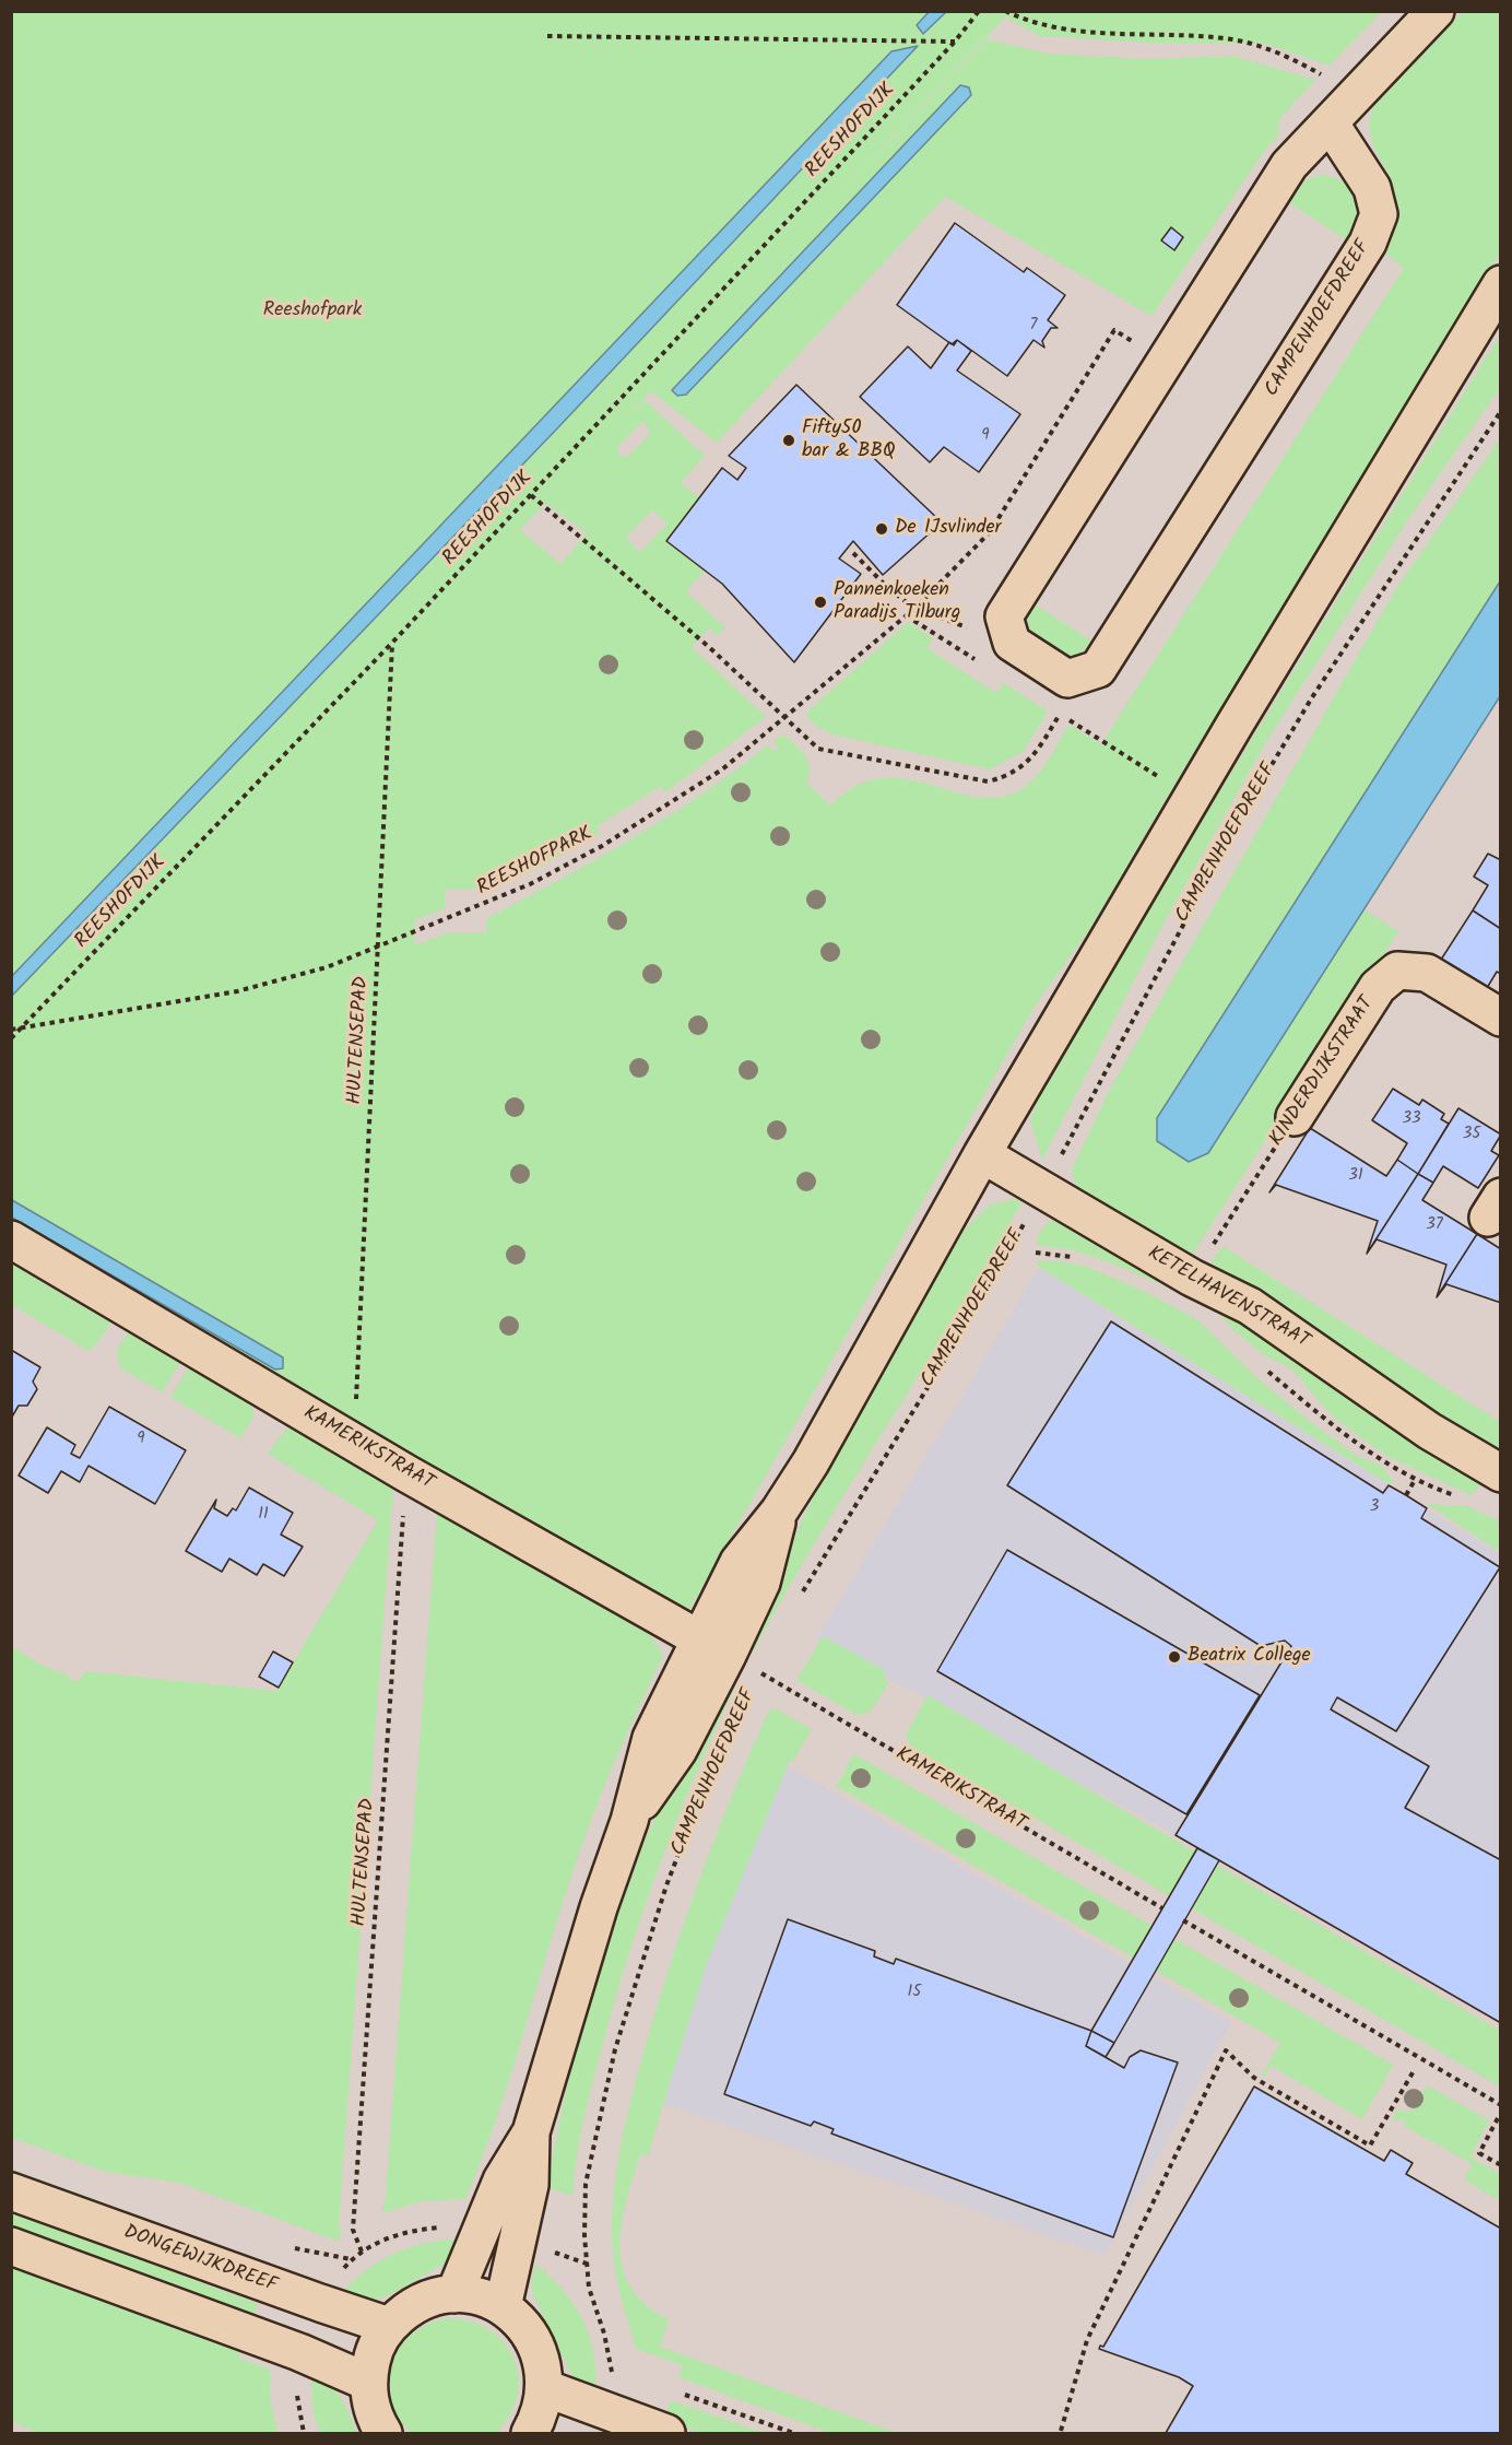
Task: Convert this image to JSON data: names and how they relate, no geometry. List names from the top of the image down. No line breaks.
{"streets":{"street":["CAMPENHOEFDREEF","KINDERDIJKSTRAAT","KETELHAVENSTRAAT","KAMERIKSTRAAT","DONGEWIJKDREEF"],"path":["REESHOFDIJK","REESHOFPARK","HULTENSEPAD"]},"crossings":[["REESHOFDIJK","REESHOFPARK"],["REESHOFDIJK","HULTENSEPAD"],["CAMPENHOEFDREEF","KETELHAVENSTRAAT"],["CAMPENHOEFDREEF","KAMERIKSTRAAT"],["REESHOFPARK","HULTENSEPAD"],["HULTENSEPAD","KAMERIKSTRAAT"],["KINDERDIJKSTRAAT","KETELHAVENSTRAAT"]],"parks":["Reeshofpark"],"places":["Fifty50 bar & BBQ","De IJsvlinder","Pannenkoeken Paradijs Tilburg","Beatrix College"],"house_numbers":["7","9","33","35","31","37","9","3","11","15"]}
